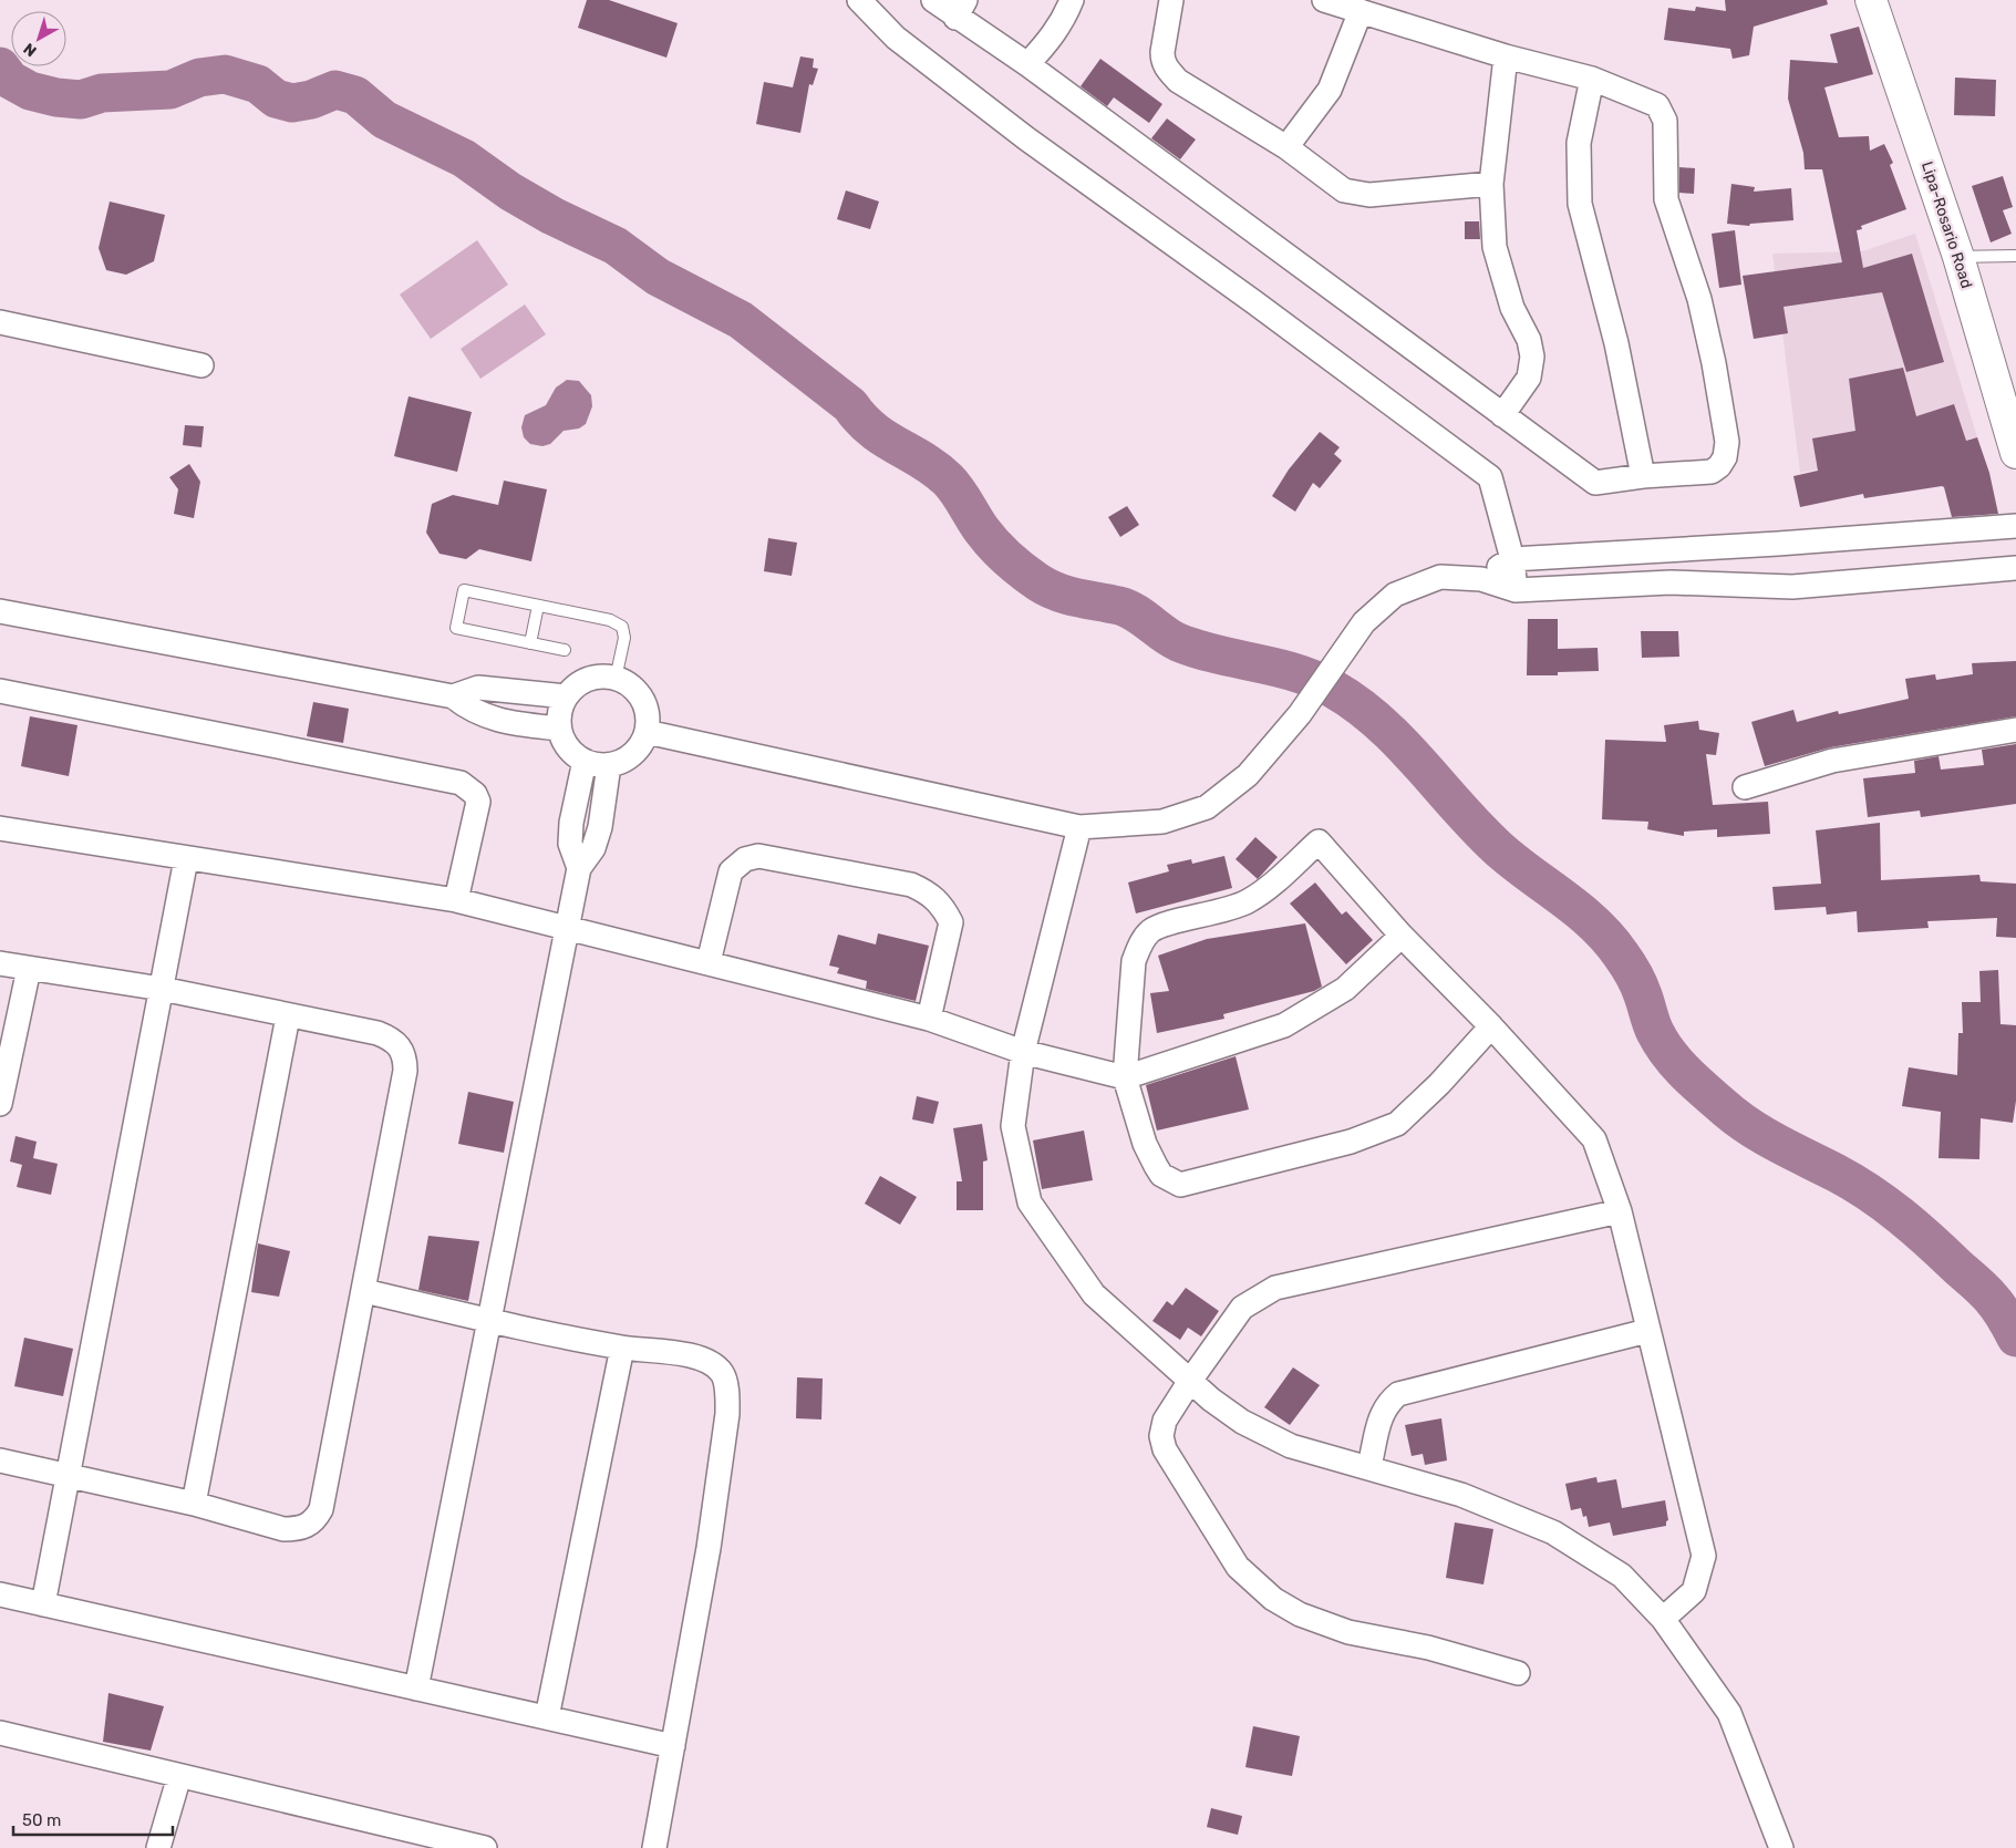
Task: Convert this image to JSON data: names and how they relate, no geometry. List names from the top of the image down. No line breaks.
{"streets":{"main road":["Lipa-Rosario Road"]},"scale_bar":"50 m","north":"bottom left"}
